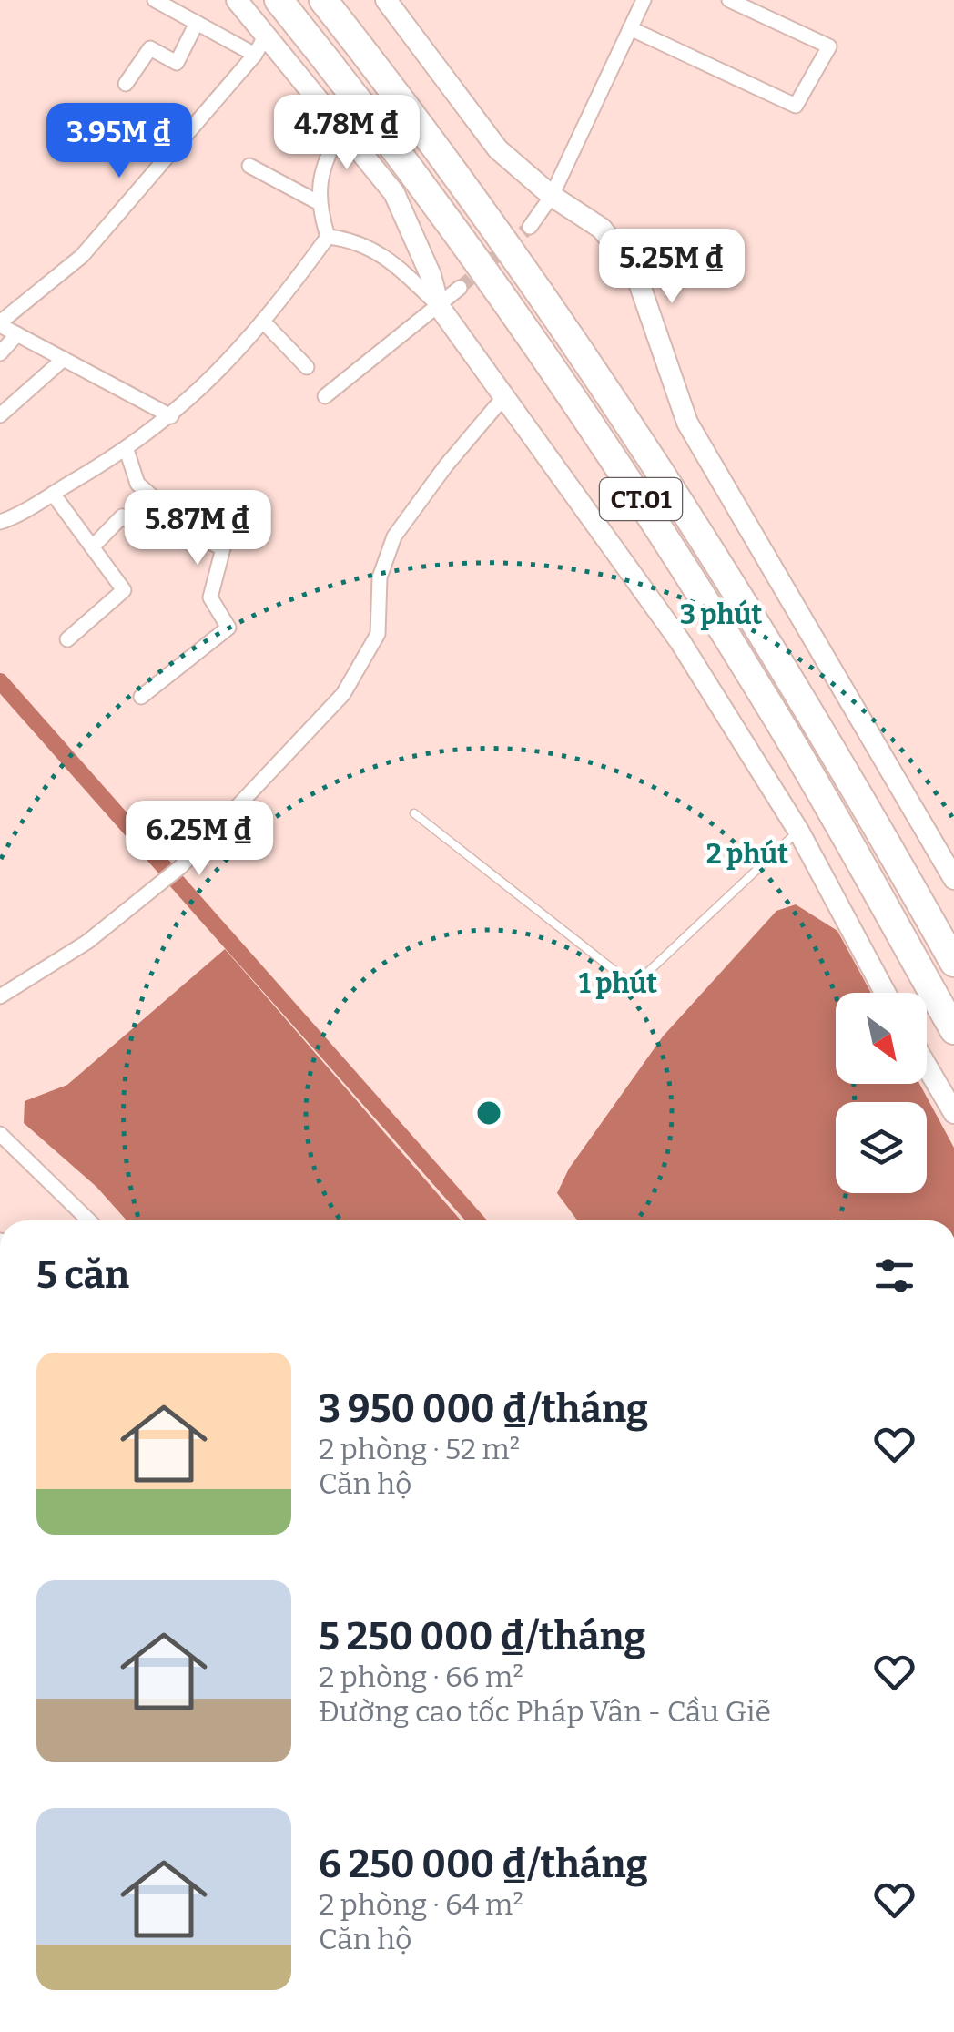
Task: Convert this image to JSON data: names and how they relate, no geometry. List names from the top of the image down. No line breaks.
{"streets":{"highway":["CT.01"]},"north":"bottom right","page":{"price":["4.78M ₫","3.95M ₫","5.25M ₫","5.87M ₫","6.25M ₫"],"heading":"5 căn","list":[{"name":"3 950 000 ₫/tháng","note":"2 phòng · 52 m² · Căn hộ"},{"name":"5 250 000 ₫/tháng","note":"2 phòng · 66 m² · Đường cao tốc Pháp Vân - Cầu Giẽ"},{"name":"6 250 000 ₫/tháng","note":"2 phòng · 64 m² · Căn hộ"}]},"rings":["3 phút","2 phút","1 phút"]}
